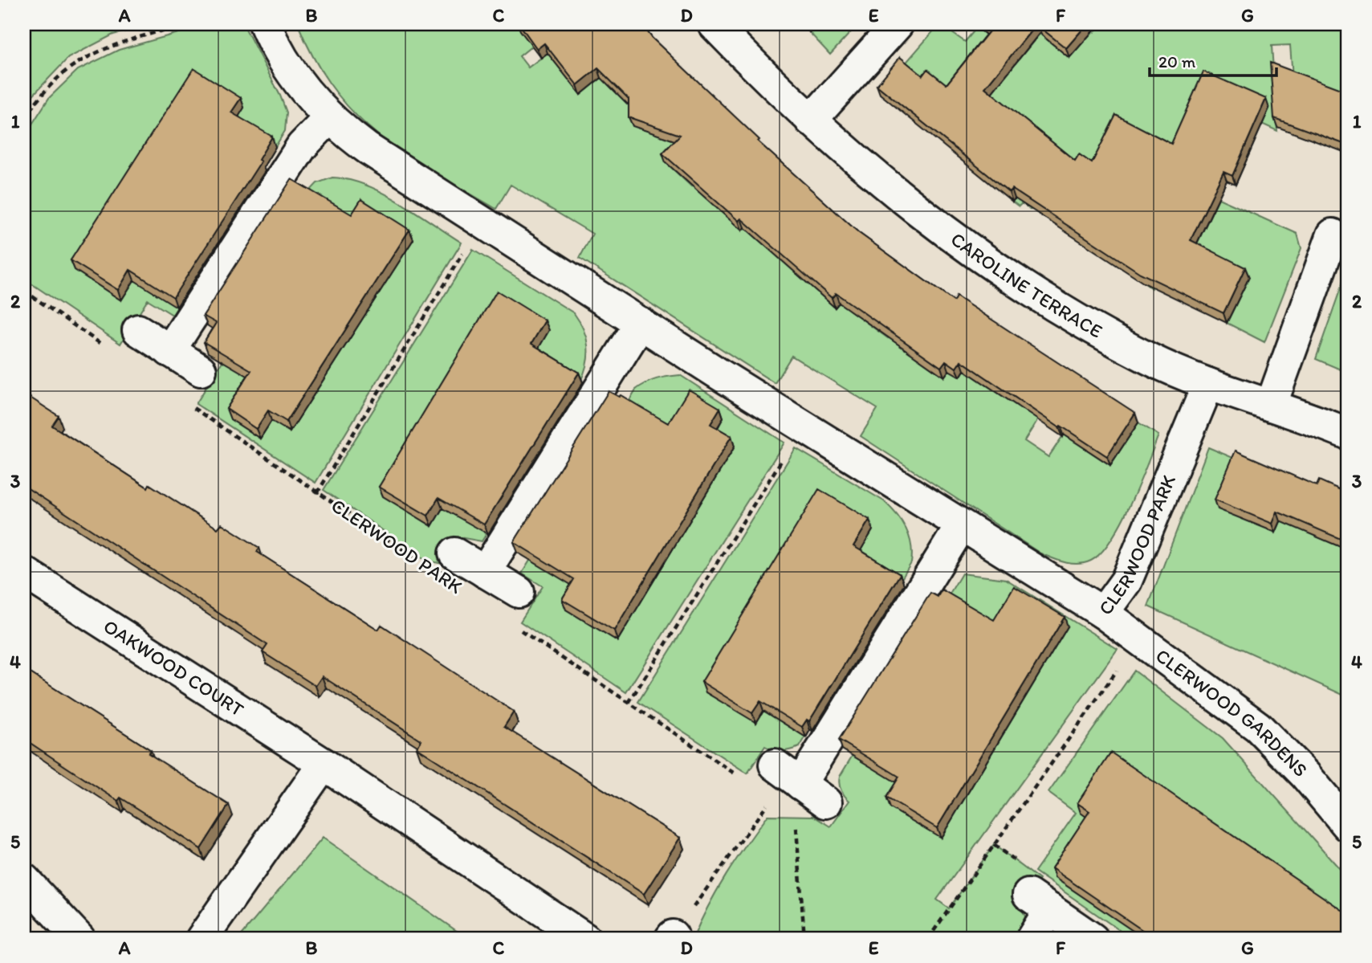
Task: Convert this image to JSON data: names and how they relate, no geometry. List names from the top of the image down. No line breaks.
{"streets":{"street":["CAROLINE TERRACE","CLERWOOD PARK","OAKWOOD COURT","CLERWOOD GARDENS"]},"crossings":[["CAROLINE TERRACE","CLERWOOD PARK"],["CLERWOOD PARK","CLERWOOD GARDENS"]],"scale_bar":"20 m","grid":{"columns":["A","B","C","D","E","F","G"],"rows":["1","2","3","4","5"]}}
